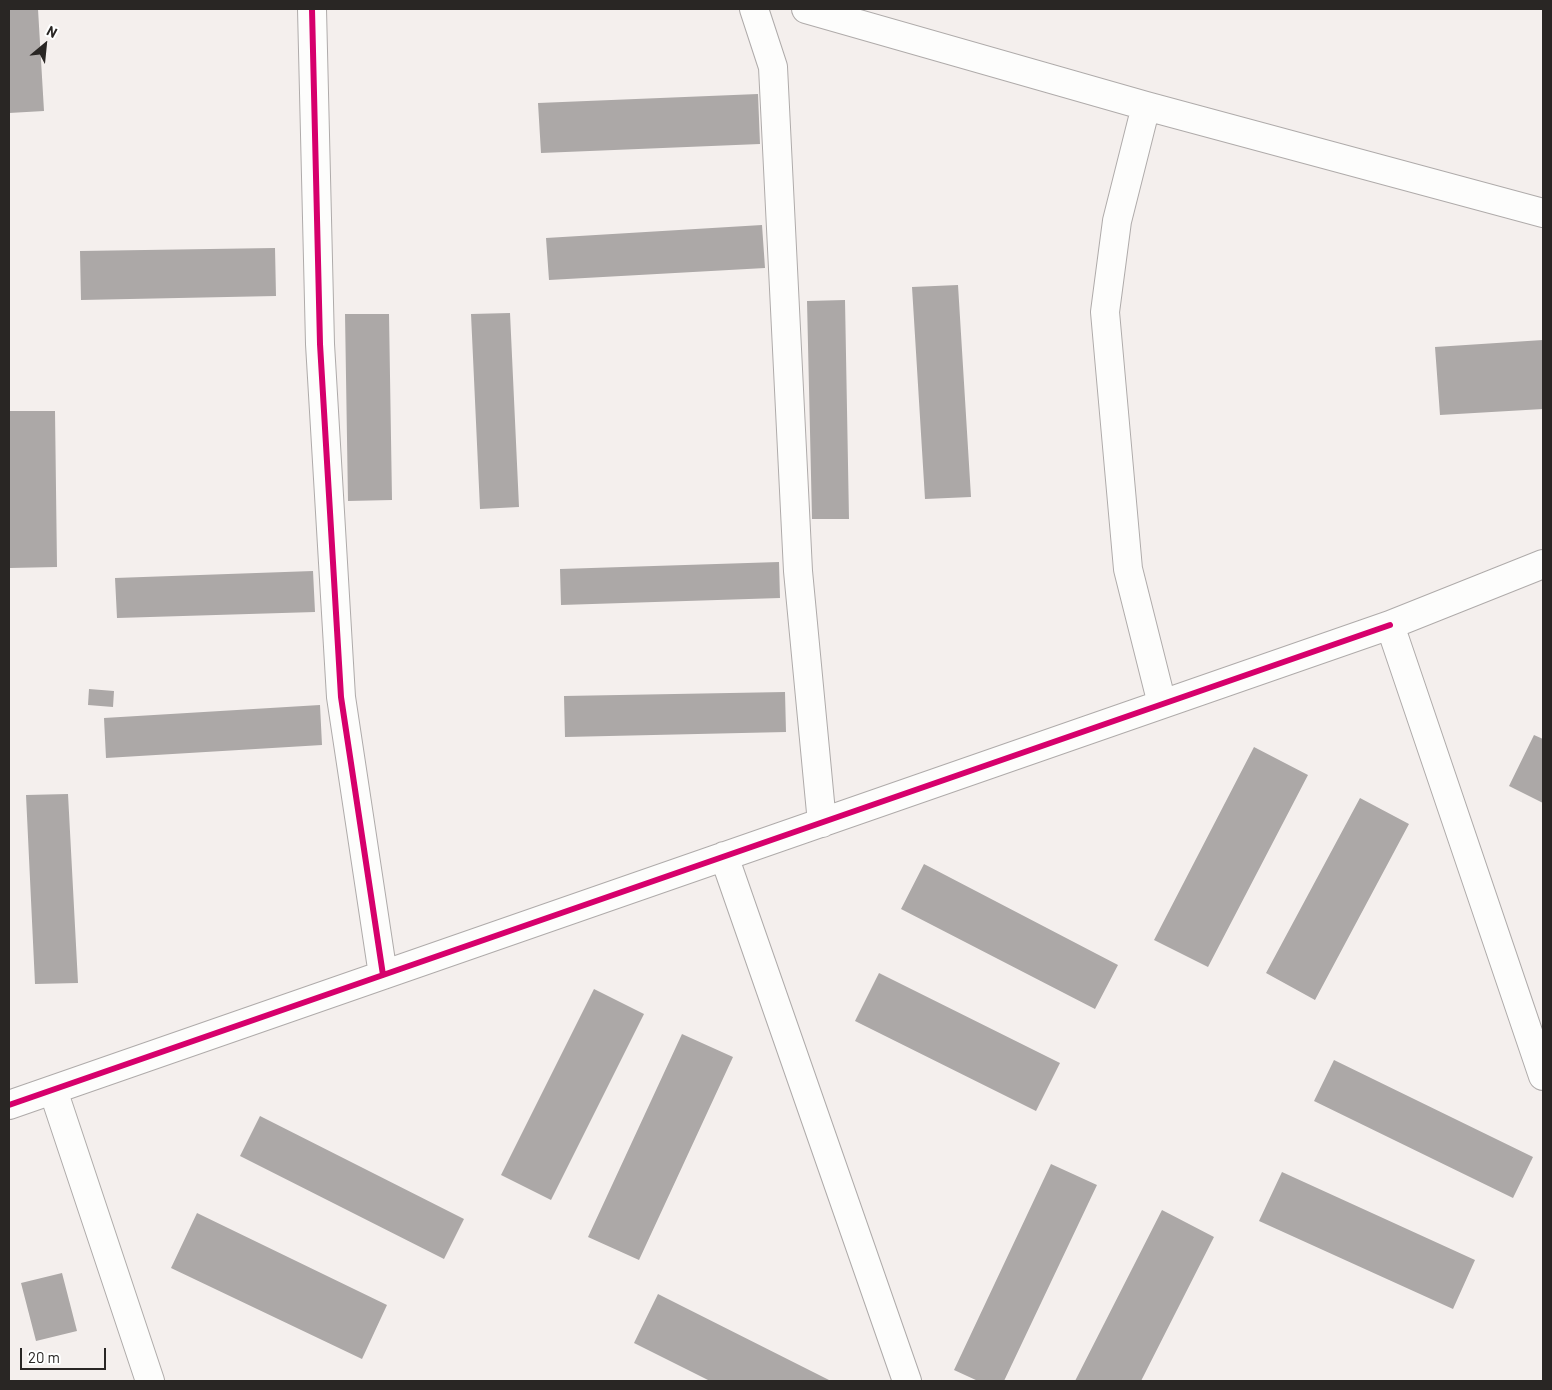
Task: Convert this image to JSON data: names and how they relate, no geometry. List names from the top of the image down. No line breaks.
{"scale_bar":"20 m","north":"top right"}
